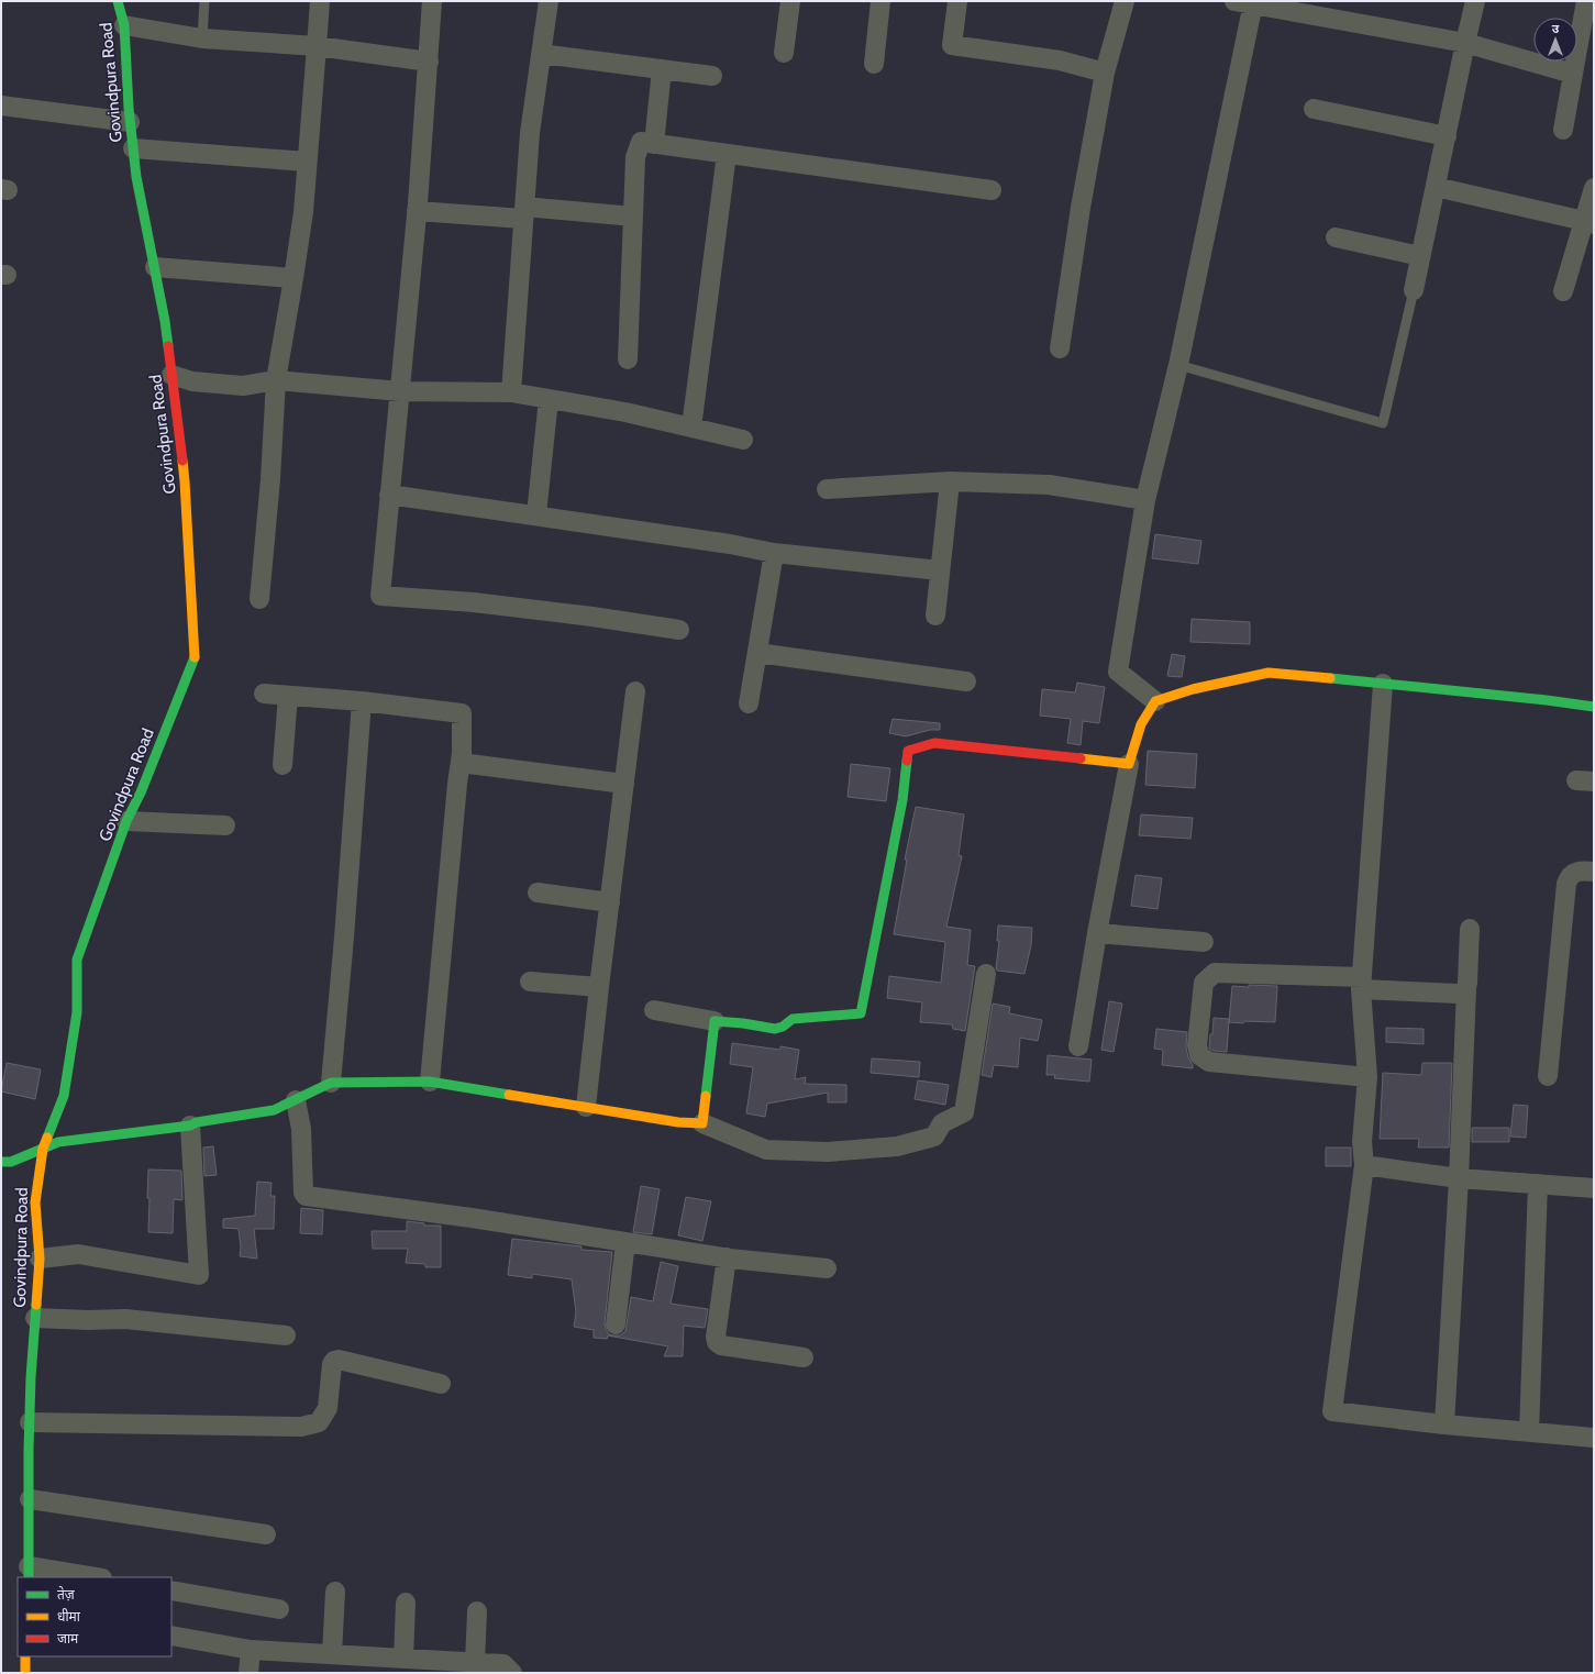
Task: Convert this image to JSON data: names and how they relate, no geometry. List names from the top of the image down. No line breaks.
{"streets":{"street":["Govindpura Road"]},"legend":["तेज़","धीमा","जाम"],"north":"top"}
